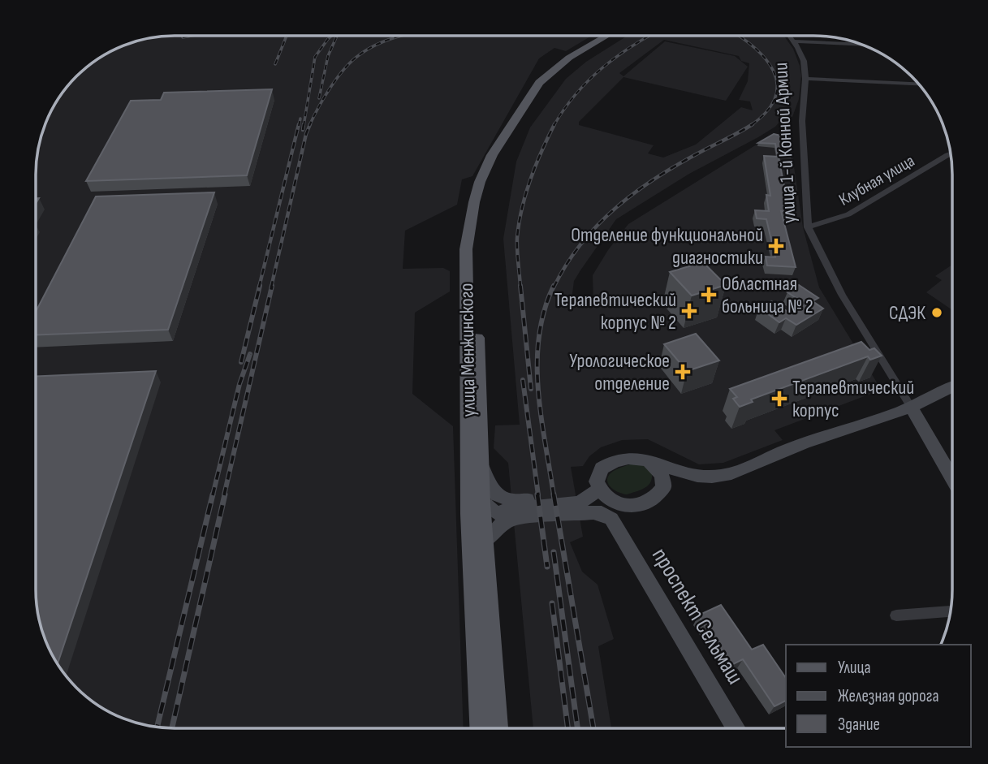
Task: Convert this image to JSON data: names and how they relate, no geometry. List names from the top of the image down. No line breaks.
{"streets":{"main road":["улица 1-й Конной Армии","улица Менжинского","проспект Сельмаш"],"street":["Клубная улица"]},"crossings":[["улица 1-й Конной Армии","Клубная улица"]],"places":{"health":["Отделение функциональной диагностики","Областная больница № 2","Терапевтический корпус № 2","Урологическое отделение","Терапевтический корпус"],"other":["СДЭК"]},"legend":["Улица","Железная дорога","Здание"]}
